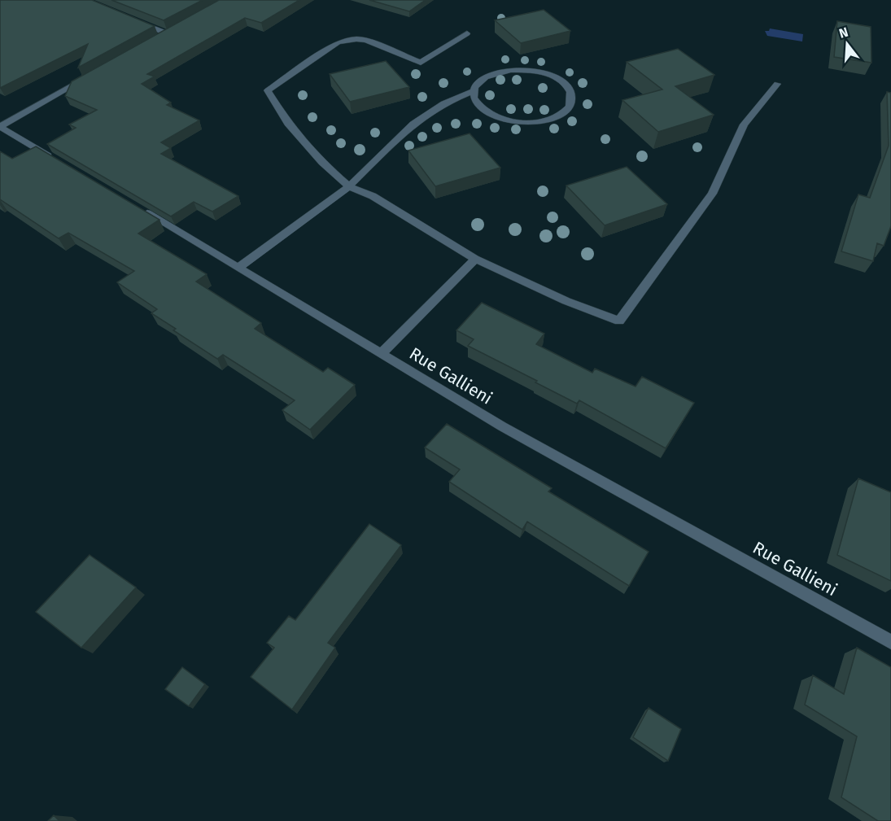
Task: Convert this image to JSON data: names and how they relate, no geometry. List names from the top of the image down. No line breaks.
{"streets":{"street":["Rue Gallieni"]},"north":"top"}
